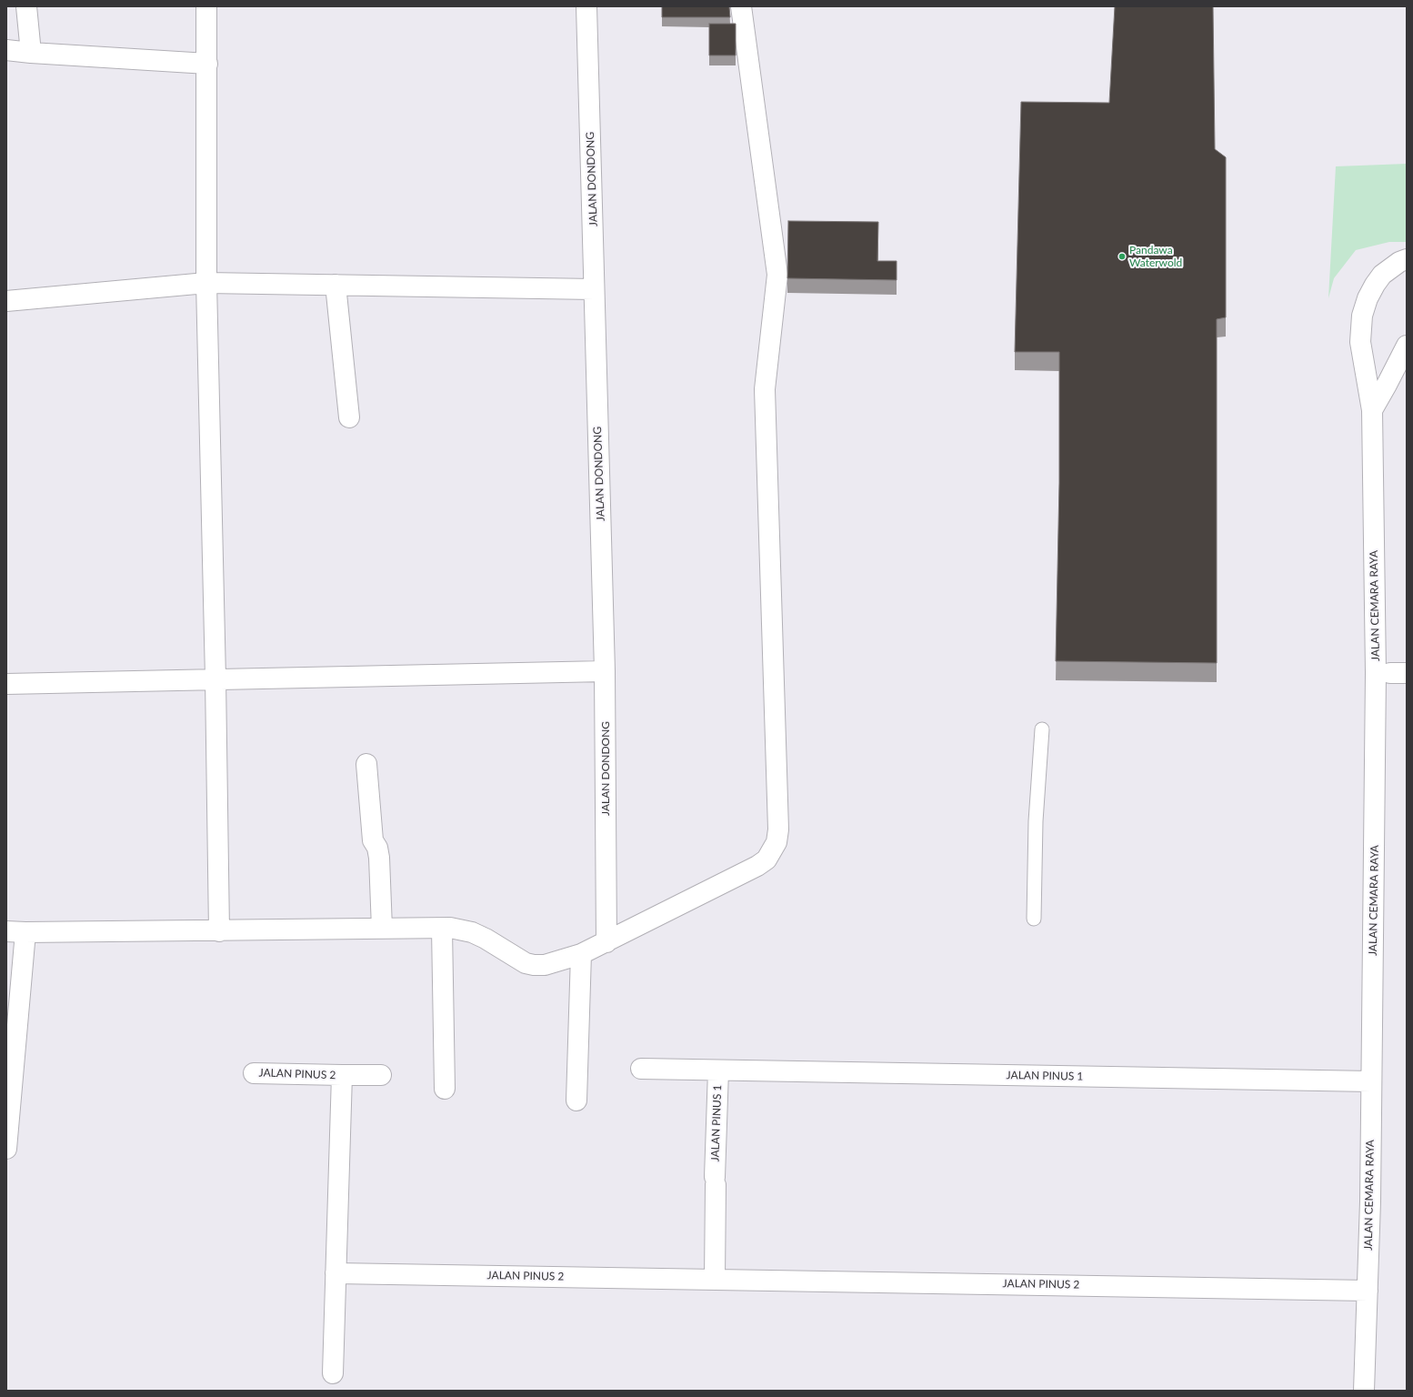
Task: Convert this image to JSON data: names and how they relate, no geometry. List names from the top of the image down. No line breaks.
{"streets":{"street":["JALAN DONDONG","JALAN CEMARA RAYA","JALAN PINUS 2","JALAN PINUS 1"]},"crossings":[["JALAN CEMARA RAYA","JALAN PINUS 2"],["JALAN CEMARA RAYA","JALAN PINUS 1"],["JALAN PINUS 2","JALAN PINUS 1"]],"places":["Pandawa Waterwold"]}
